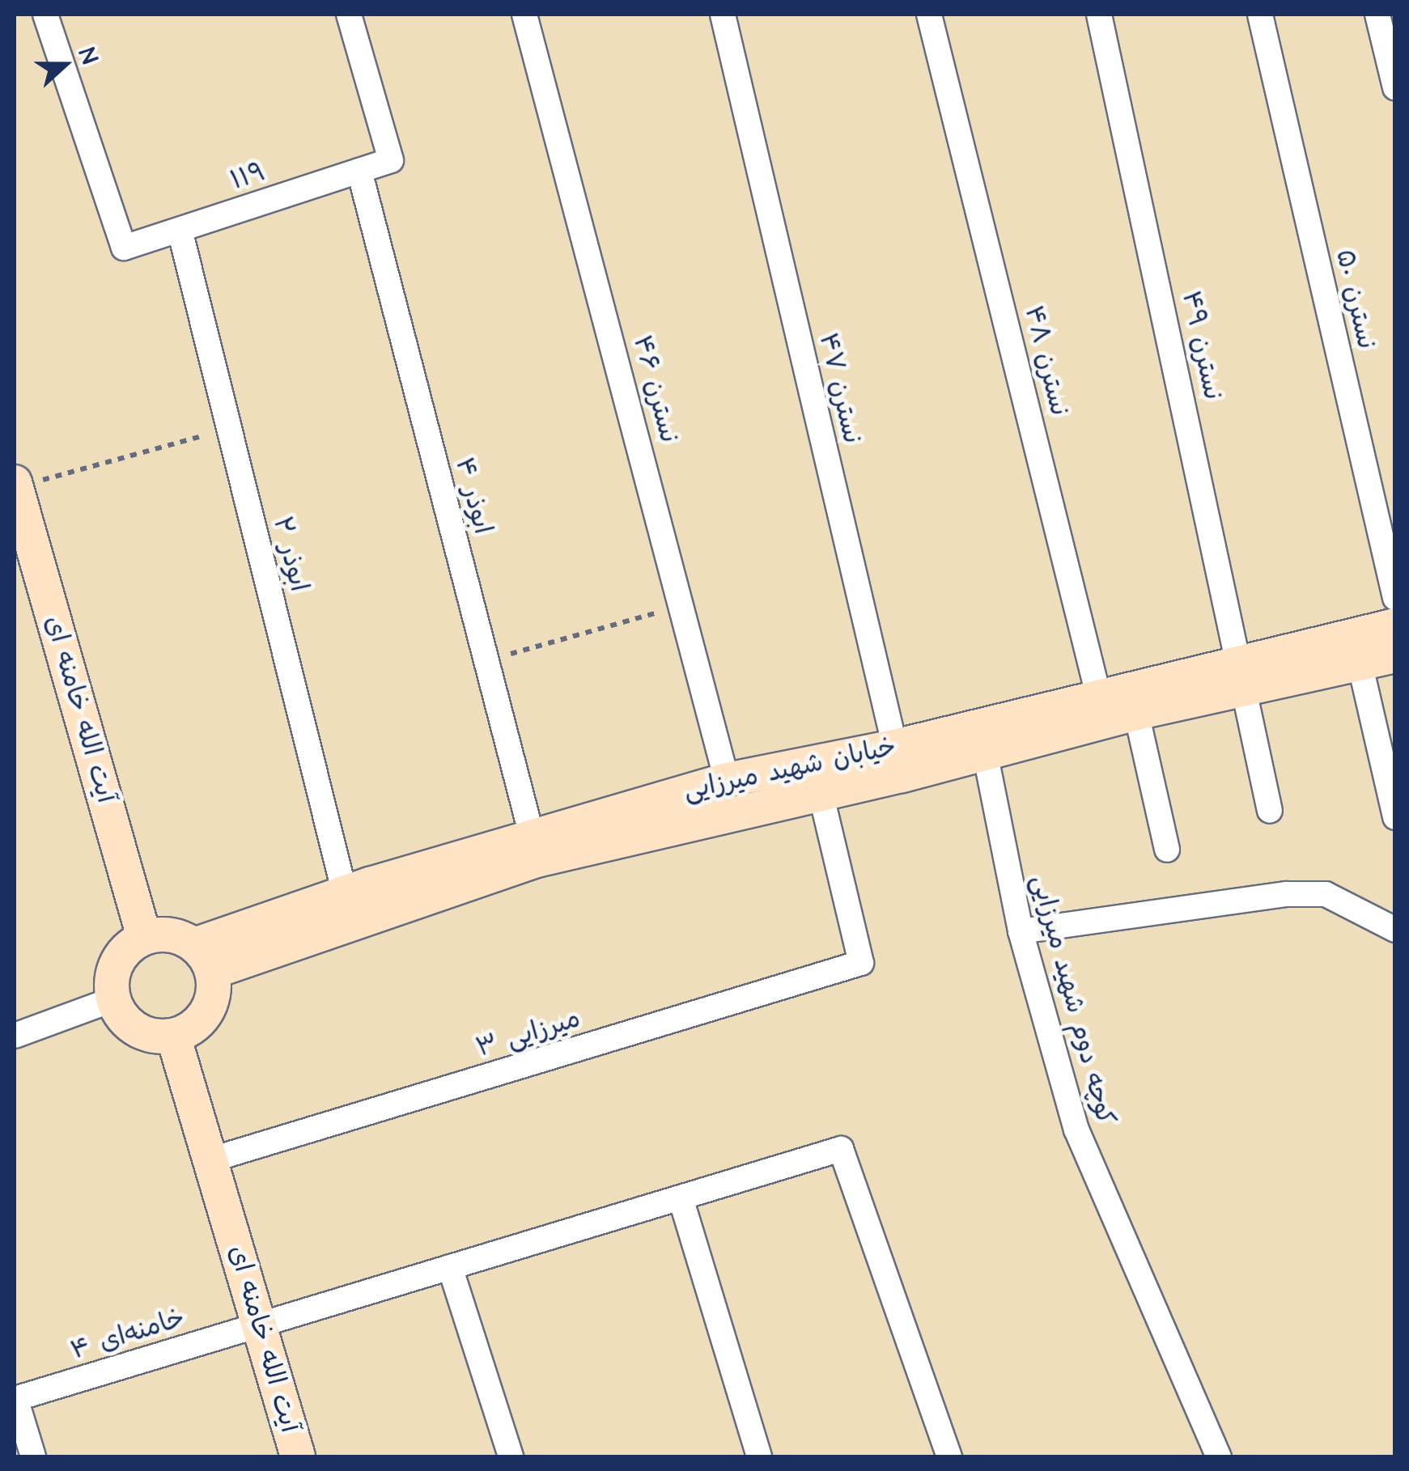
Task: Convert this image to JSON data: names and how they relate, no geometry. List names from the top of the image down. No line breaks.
{"streets":{"street":["۱۱۹","نسترن ۵۰","نسترن ۴۹","نسترن ۴۸","نسترن ۴۷","نسترن ۴۶","ابوذر ۴","ابوذر ۲","آیت الله خامنه ای","خیابان شهید میرزایی","کوچه دوم شهید میرزایی","میرزایی ۳","خامنه‌ای ۴"]},"crossings":[["۱۱۹","ابوذر ۴"],["۱۱۹","ابوذر ۲"],["نسترن ۴۹","خیابان شهید میرزایی"],["نسترن ۴۸","خیابان شهید میرزایی"],["نسترن ۴۷","خیابان شهید میرزایی"],["نسترن ۴۶","خیابان شهید میرزایی"],["ابوذر ۴","خیابان شهید میرزایی"],["ابوذر ۲","خیابان شهید میرزایی"],["آیت الله خامنه ای","خیابان شهید میرزایی"],["آیت الله خامنه ای","میرزایی ۳"],["آیت الله خامنه ای","خامنه‌ای ۴"],["خیابان شهید میرزایی","کوچه دوم شهید میرزایی"],["خیابان شهید میرزایی","میرزایی ۳"]],"north":"right"}
